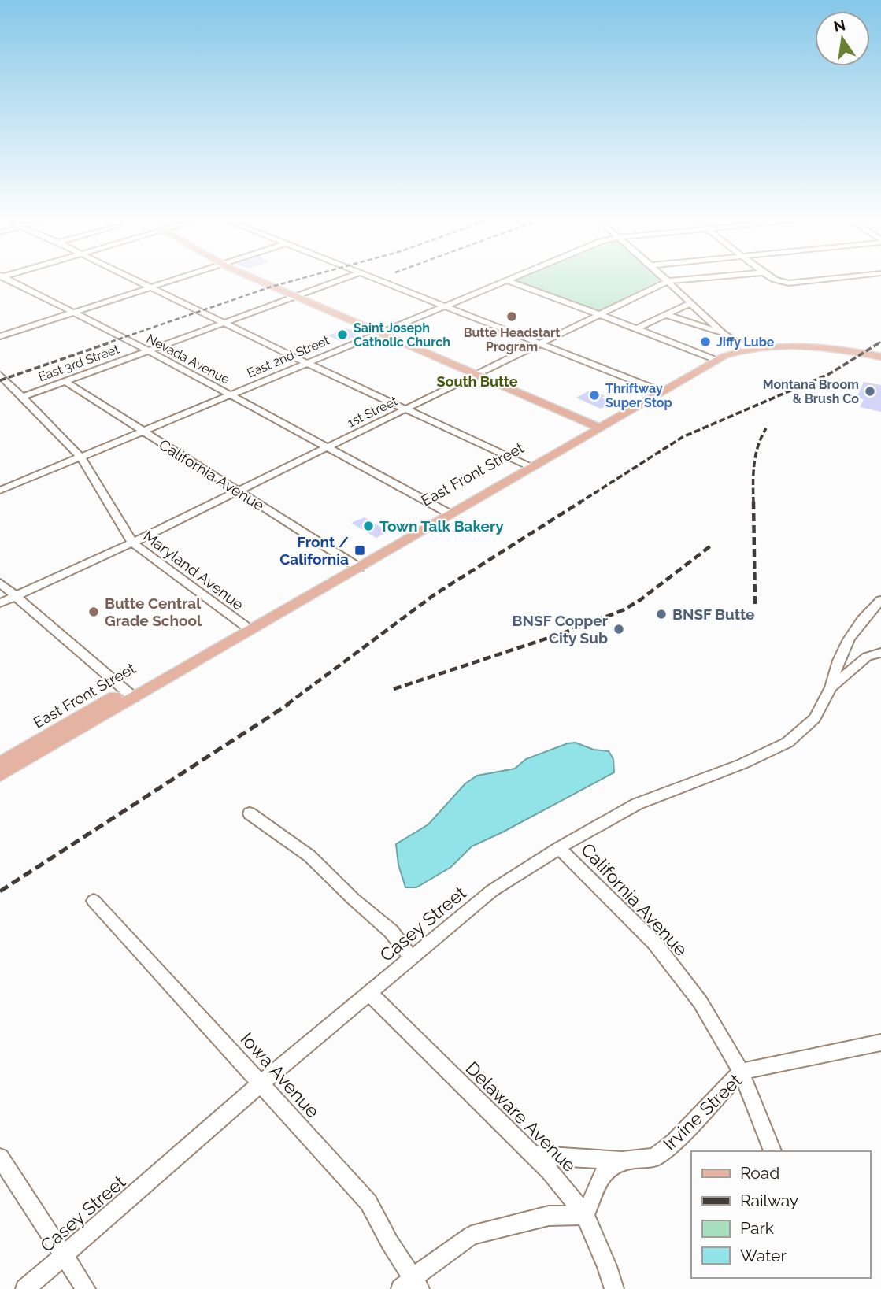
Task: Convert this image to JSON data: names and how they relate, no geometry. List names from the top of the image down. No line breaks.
{"streets":{"main road":["East Front Street"],"street":["East 2nd Street","Nevada Avenue","East 3rd Street","1st Street","California Avenue","Maryland Avenue","Casey Street","Iowa Avenue","Irvine Street","Delaware Avenue"]},"crossings":[["East 2nd Street","Nevada Avenue"],["East 2nd Street","California Avenue"],["East 2nd Street","Maryland Avenue"],["Nevada Avenue","East 3rd Street"],["Nevada Avenue","1st Street"],["Nevada Avenue","East Front Street"],["East 3rd Street","California Avenue"],["East 3rd Street","Maryland Avenue"],["1st Street","California Avenue"],["1st Street","Maryland Avenue"],["East Front Street","California Avenue"],["East Front Street","Maryland Avenue"],["California Avenue","Casey Street"],["California Avenue","Irvine Street"],["Casey Street","Iowa Avenue"],["Casey Street","Delaware Avenue"],["Irvine Street","Delaware Avenue"]],"districts":["South Butte"],"places":{"other":["Butte Headstart Program","Saint Joseph Catholic Church","Jiffy Lube","Montana Broom & Brush Co","Thriftway Super Stop","Town Talk Bakery","Butte Central Grade School","BNSF Butte","BNSF Copper City Sub"],"transit":["Front / California"]},"legend":["Road","Railway","Park","Water"],"north":"top"}
